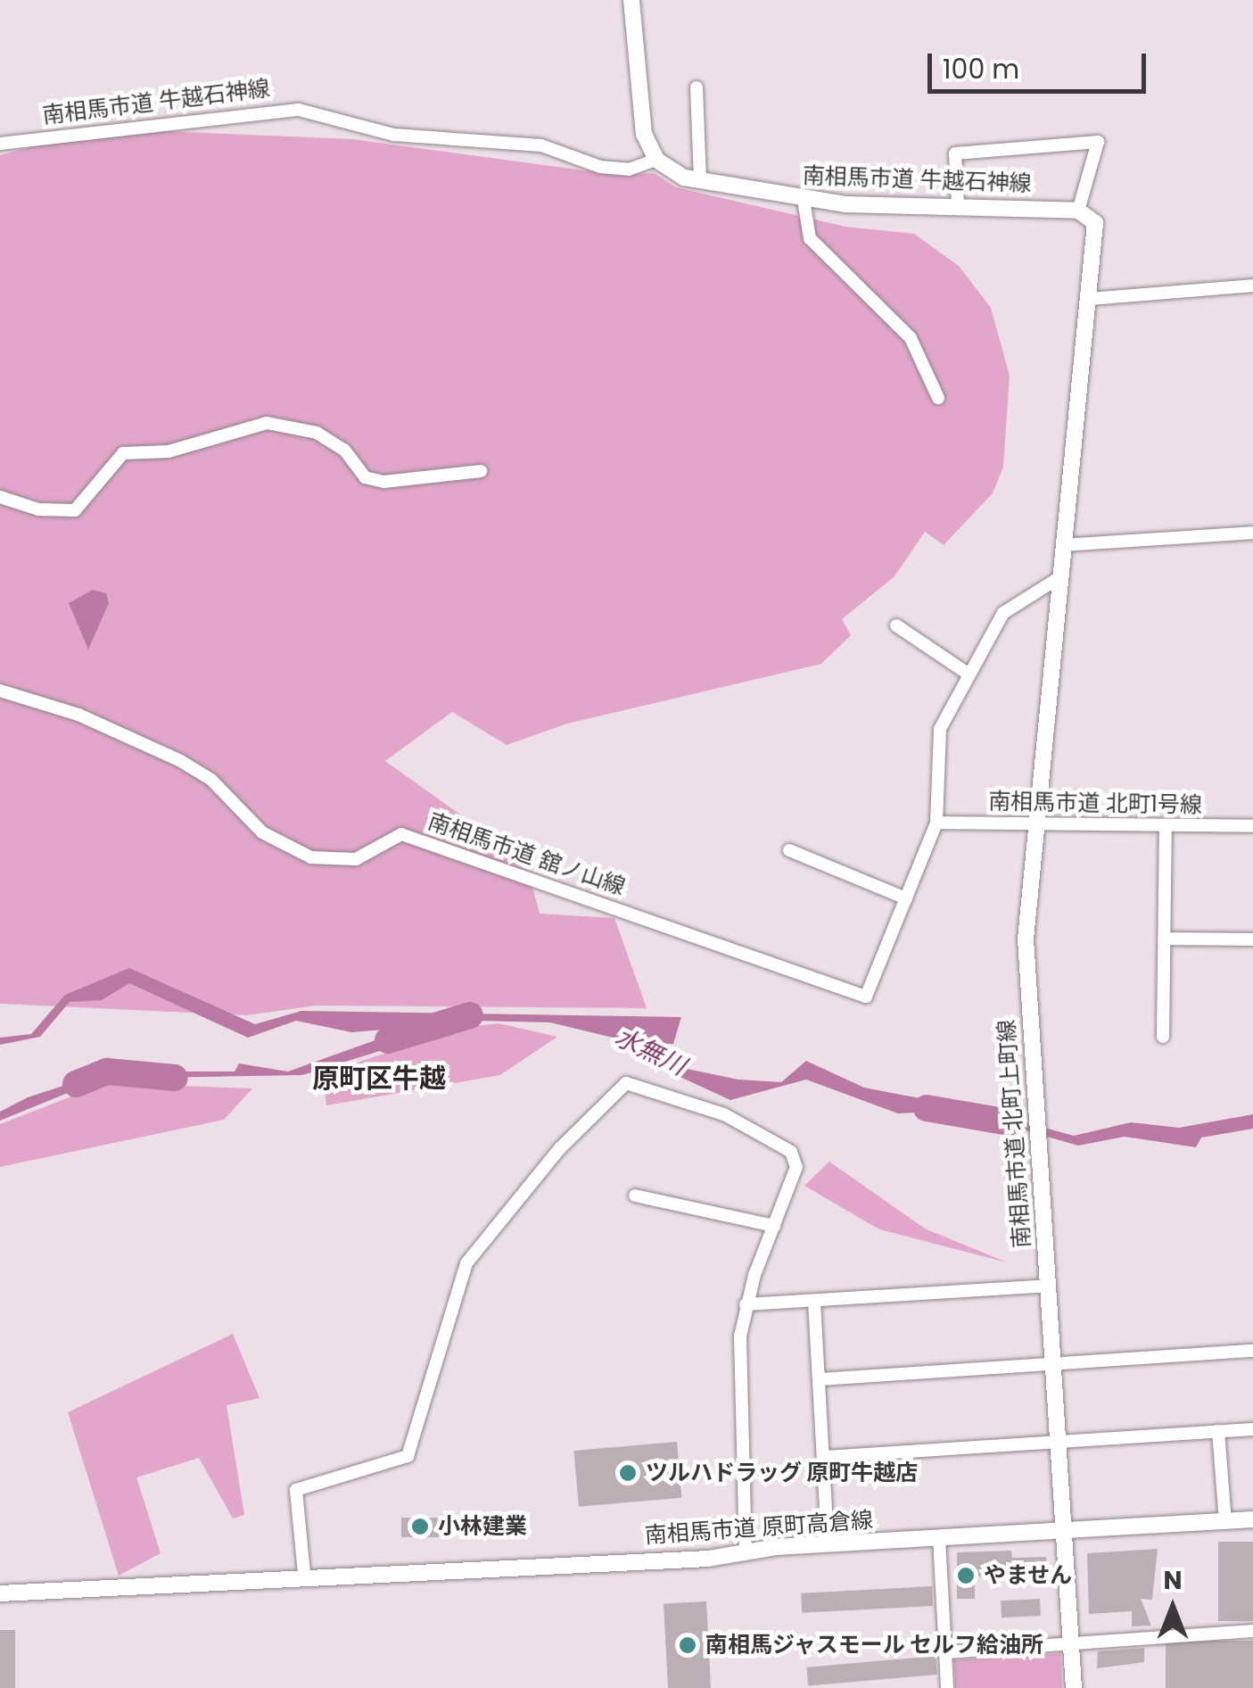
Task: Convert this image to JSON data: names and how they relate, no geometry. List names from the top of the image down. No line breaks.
{"streets":{"street":["南相馬市道 牛越石神線","南相馬市道 北町1号線","南相馬市道 舘ノ山線","南相馬市道 北町上町線","南相馬市道 原町高倉線"]},"crossings":[["南相馬市道 北町1号線","南相馬市道 北町上町線"],["南相馬市道 北町上町線","南相馬市道 原町高倉線"]],"districts":["原町区牛越"],"water":["水無川"],"places":["ツルハドラッグ 原町牛越店","小林建業","やません","南相馬ジャスモール セルフ給油所"],"scale_bar":"100 m","north":"top"}
